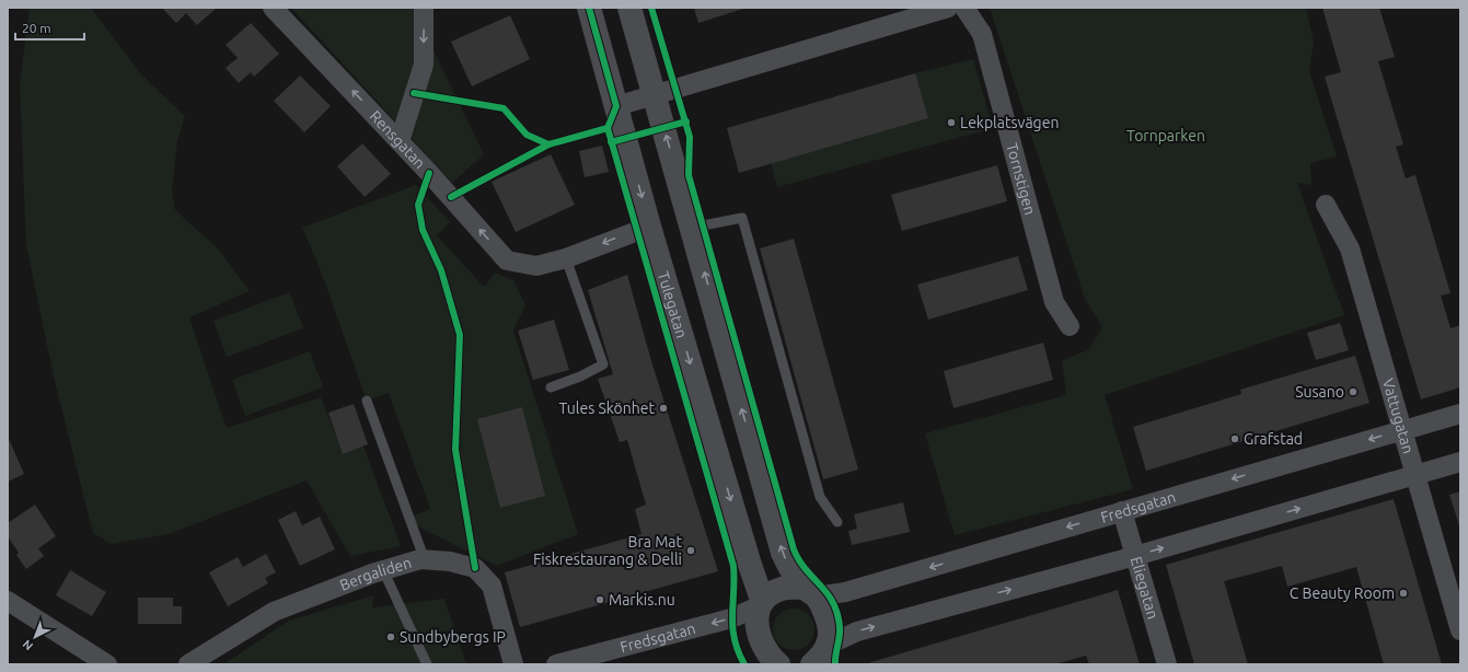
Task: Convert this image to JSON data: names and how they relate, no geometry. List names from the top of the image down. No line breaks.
{"streets":{"street":["Rensgatan","Tornstigen","Tulegatan","Vattugatan","Fredsgatan","Bergaliden","Eliegatan"]},"crossings":[["Rensgatan","Tulegatan"],["Tulegatan","Fredsgatan"],["Vattugatan","Fredsgatan"],["Fredsgatan","Eliegatan"]],"one_way":["Rensgatan"],"parks":["Tornparken"],"places":["Lekplatsvägen","Susano","Tules Skönhet","Grafstad","Bra Mat Fiskrestaurang & Delli","C Beauty Room","Markis.nu","Sundbybergs IP"],"scale_bar":"20 m","north":"bottom left"}
